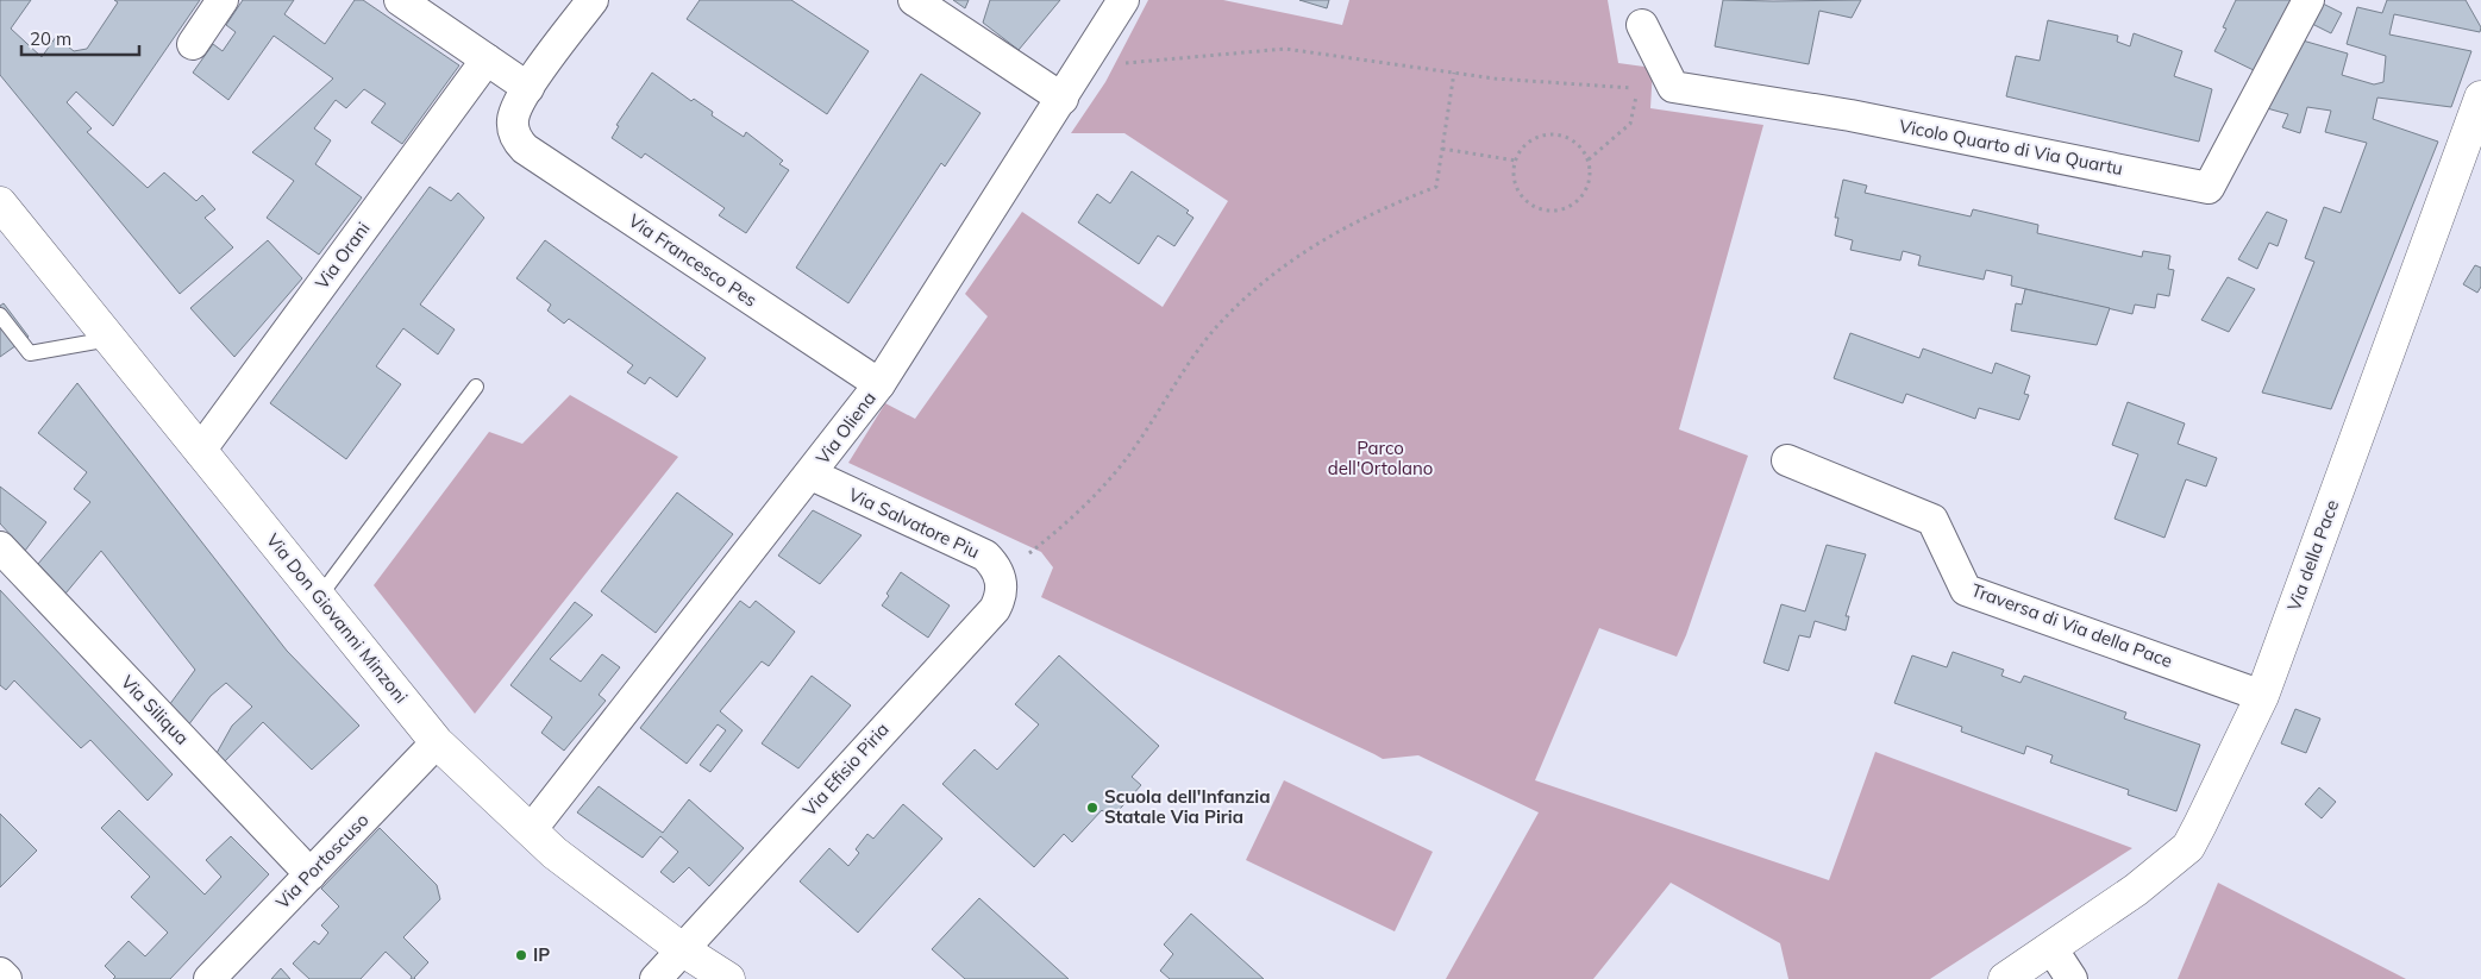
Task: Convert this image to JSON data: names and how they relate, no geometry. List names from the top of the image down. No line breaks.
{"streets":{"street":["Vicolo Quarto di Via Quartu","Via Orani","Via Francesco Pes","Via Oliena","Via Salvatore Piu","Via della Pace","Via Don Giovanni Minzoni","Traversa di Via della Pace","Via Siliqua","Via Efisio Piria","Via Portoscuso"]},"crossings":[["Via Orani","Via Don Giovanni Minzoni"],["Via Francesco Pes","Via Oliena"],["Via Oliena","Via Salvatore Piu"],["Via Oliena","Via Don Giovanni Minzoni"],["Via Salvatore Piu","Via Efisio Piria"],["Via della Pace","Traversa di Via della Pace"],["Via Don Giovanni Minzoni","Via Efisio Piria"],["Via Don Giovanni Minzoni","Via Portoscuso"],["Via Siliqua","Via Portoscuso"]],"parks":["Parco dell'Ortolano"],"places":["Scuola dell'Infanzia Statale Via Piria","IP"],"scale_bar":"20 m"}
